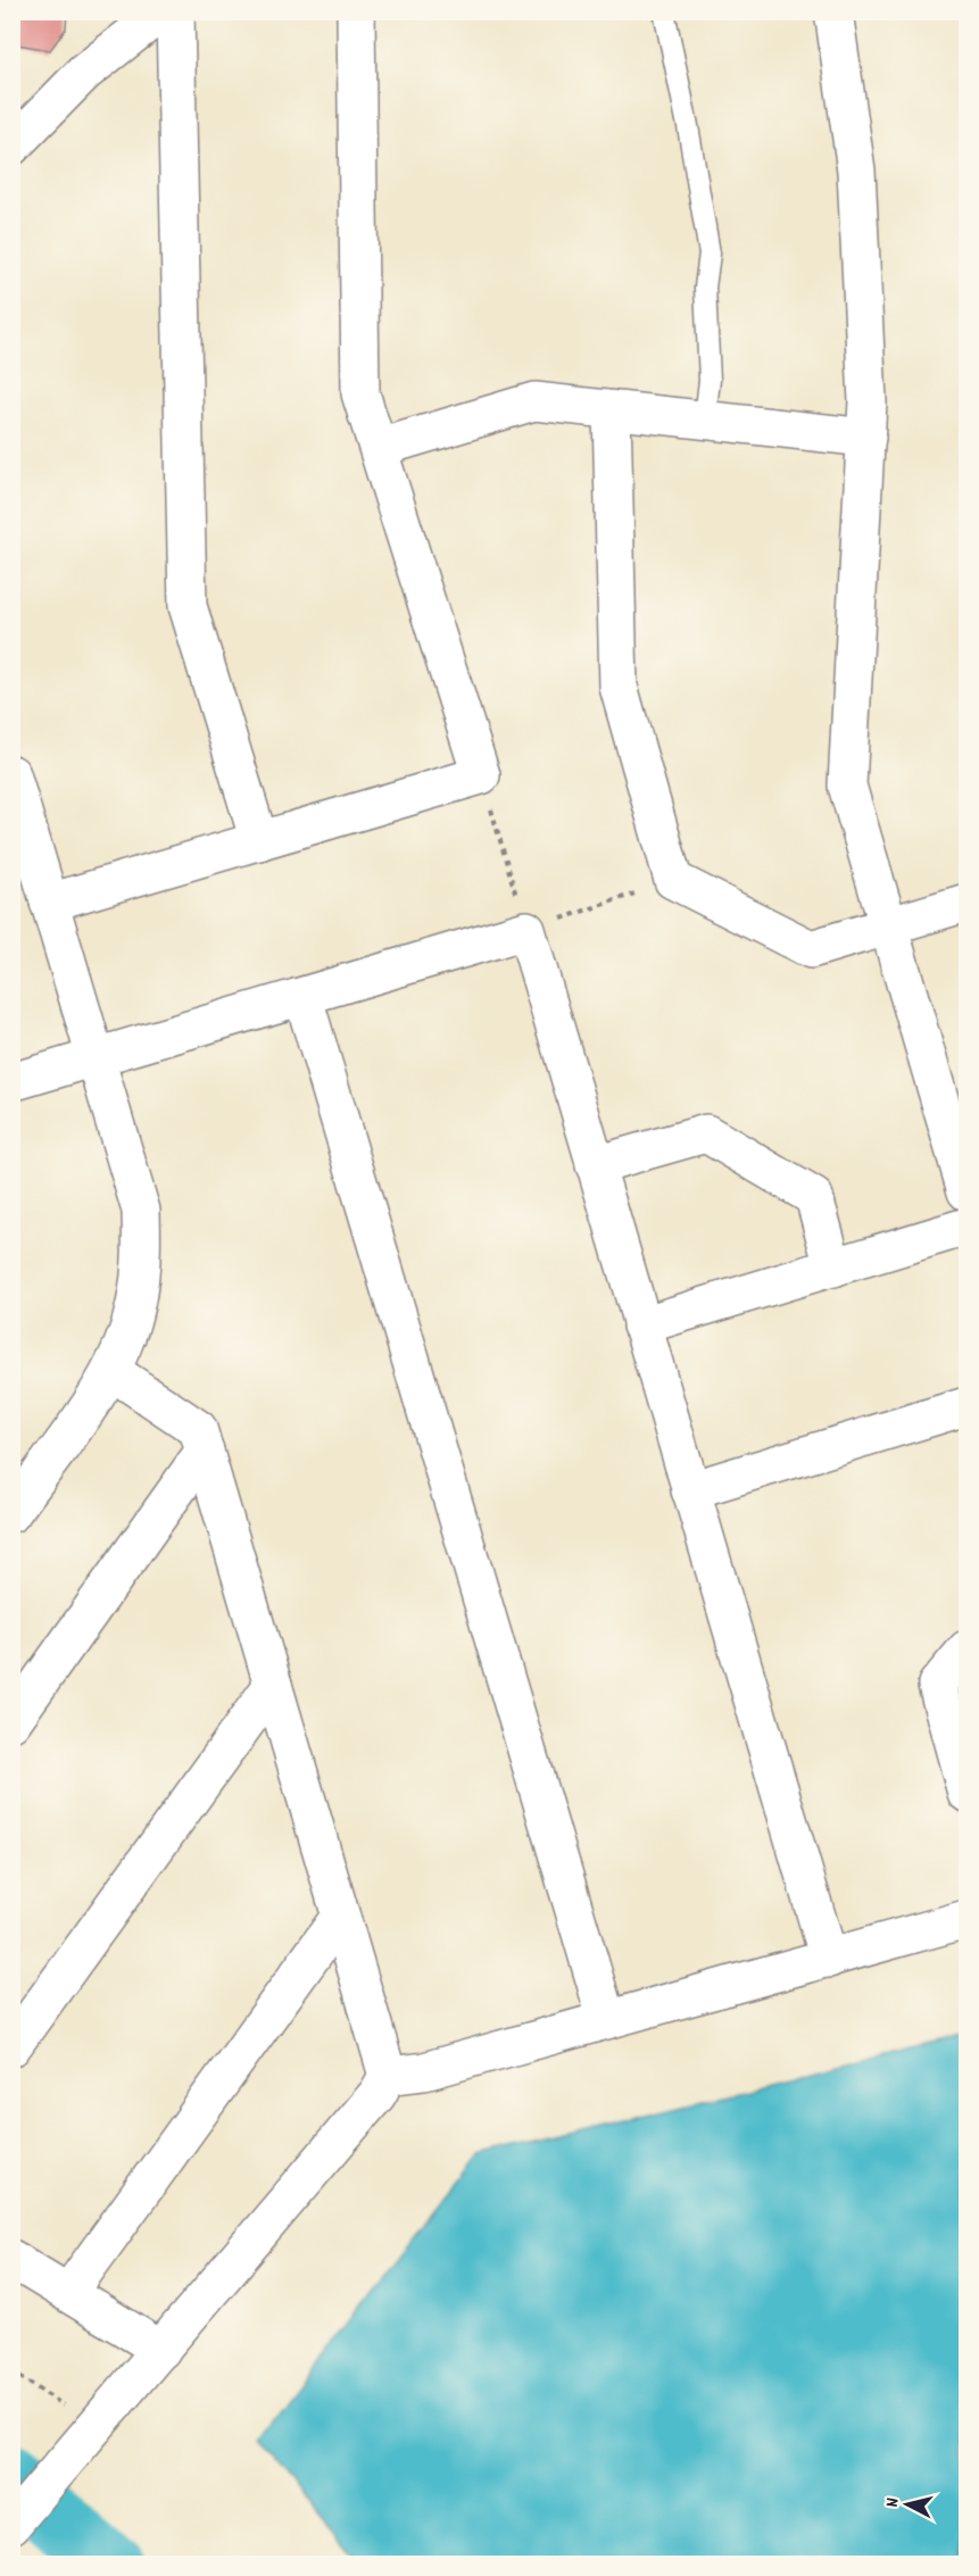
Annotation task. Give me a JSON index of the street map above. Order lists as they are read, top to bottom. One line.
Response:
{"north":"left"}
